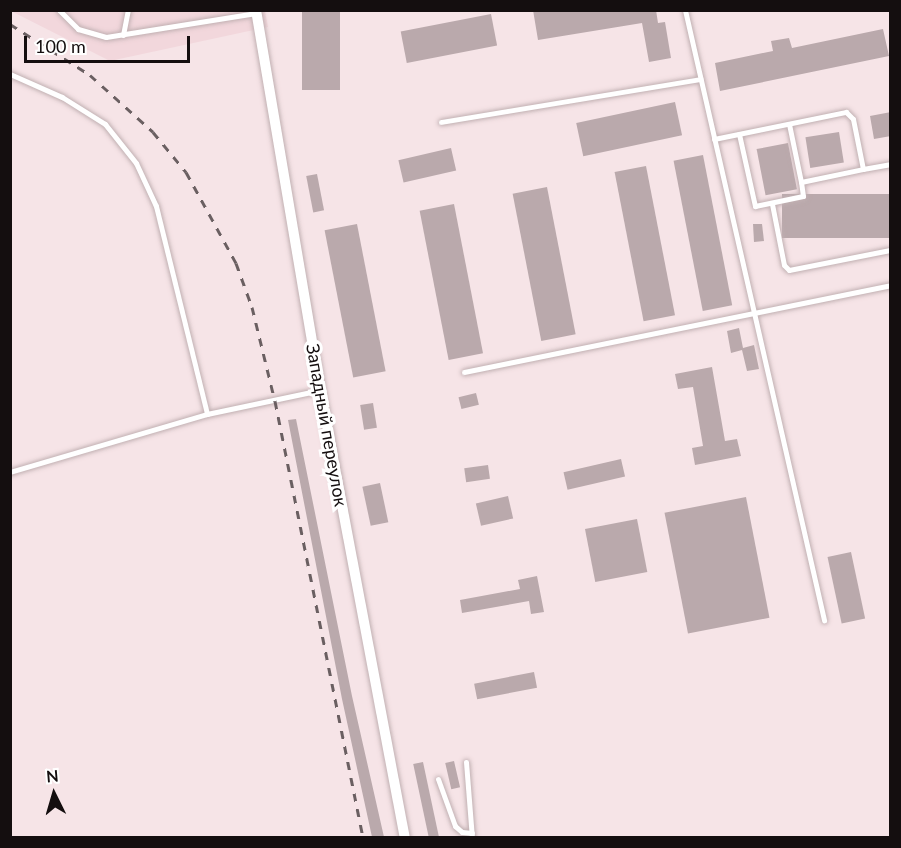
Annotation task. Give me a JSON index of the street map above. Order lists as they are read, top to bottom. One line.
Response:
{"streets":{"street":["Западный переулок"]},"scale_bar":"100 m","north":"top"}
